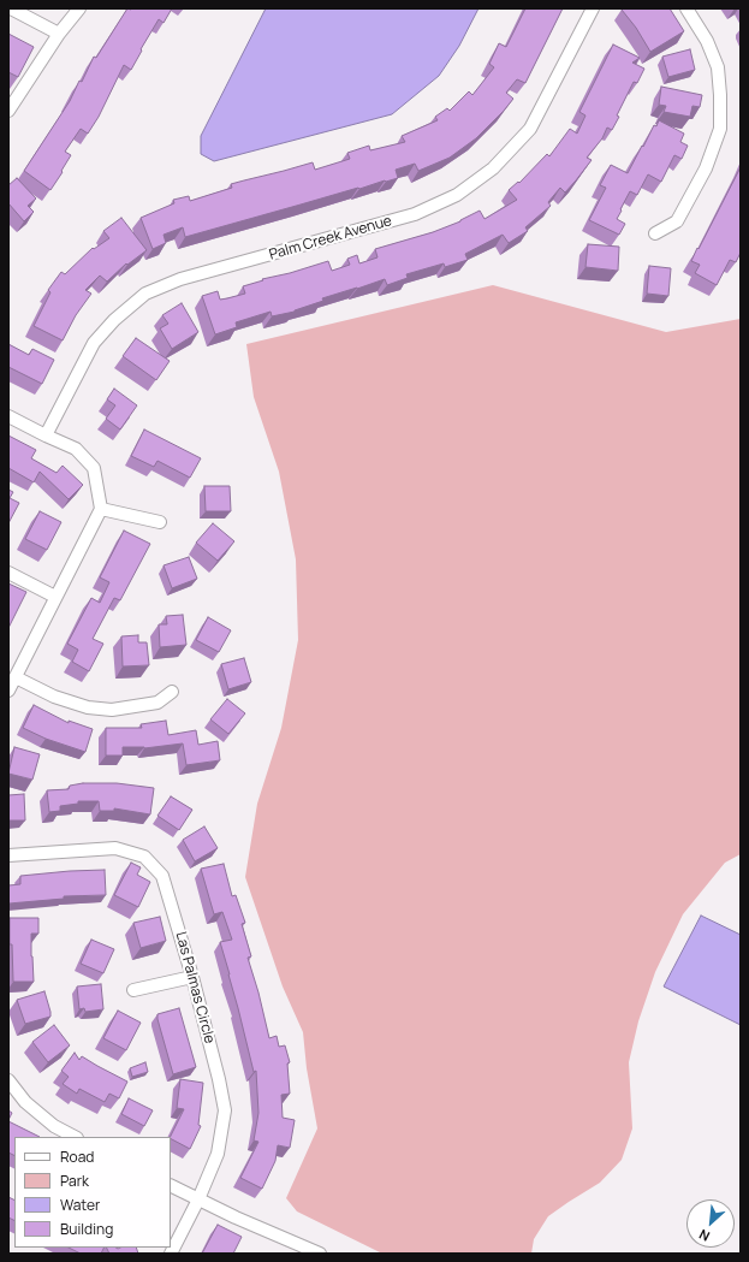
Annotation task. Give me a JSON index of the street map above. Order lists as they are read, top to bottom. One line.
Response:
{"streets":{"street":["Palm Creek Avenue","Las Palmas Circle"]},"legend":["Road","Park","Water","Building"],"north":"bottom left"}
